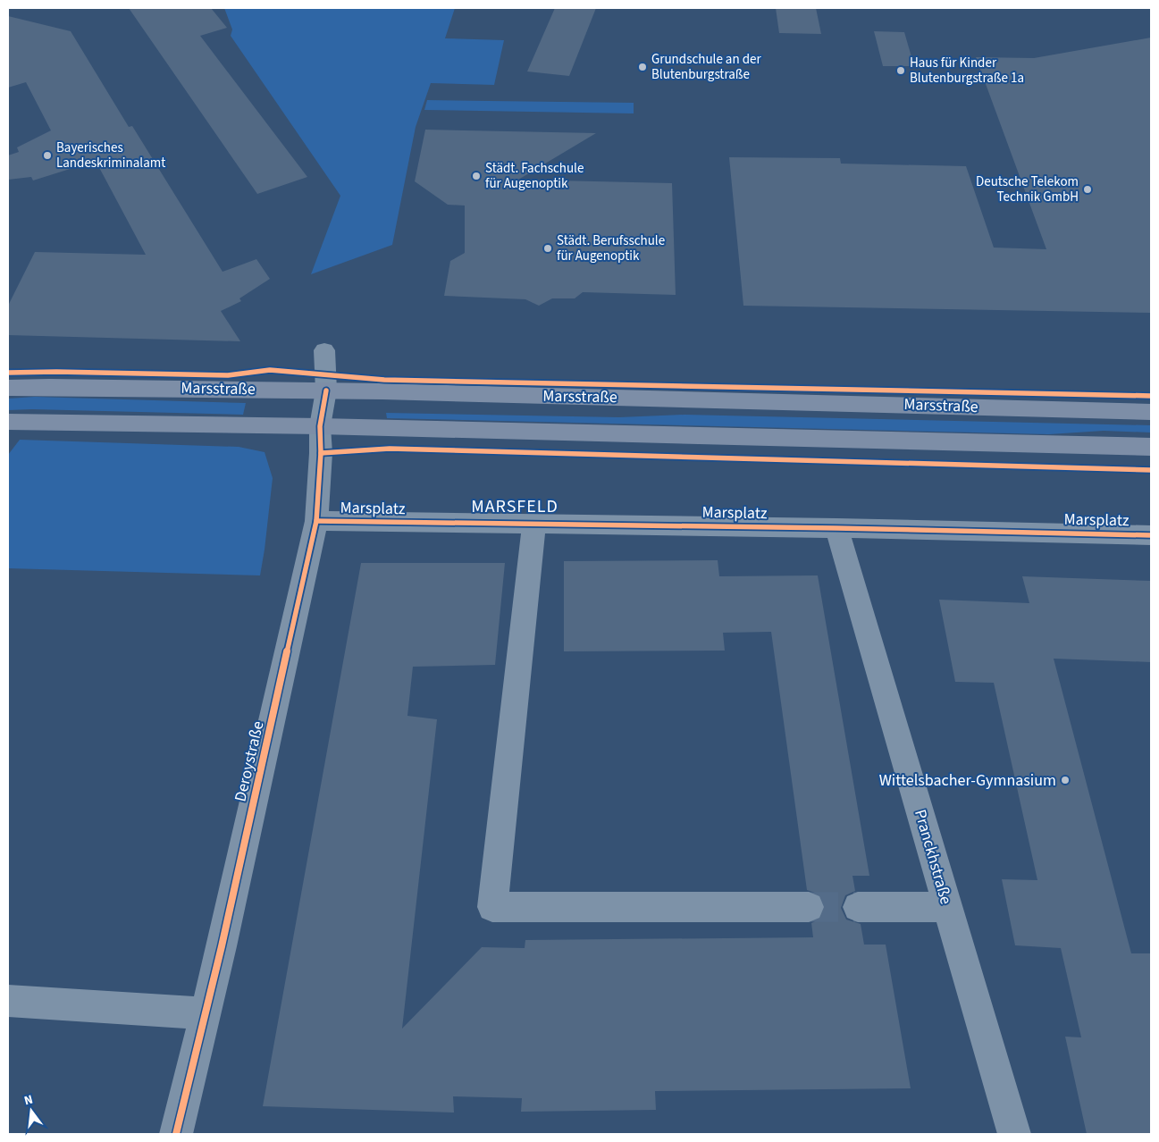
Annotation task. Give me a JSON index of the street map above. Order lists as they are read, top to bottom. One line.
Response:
{"streets":{"main road":["Marsstraße"],"street":["Marsplatz","Deroystraße","Pranckhstraße"]},"crossings":[["Marsstraße","Deroystraße"],["Marsplatz","Deroystraße"],["Marsplatz","Pranckhstraße"]],"districts":["MARSFELD"],"places":["Grundschule an der Blutenburgstraße","Haus für Kinder Blutenburgstraße 1a","Bayerisches Landeskriminalamt","Städt. Fachschule für Augenoptik","Deutsche Telekom Technik GmbH","Städt. Berufsschule für Augenoptik","Wittelsbacher-Gymnasium"],"north":"top"}
